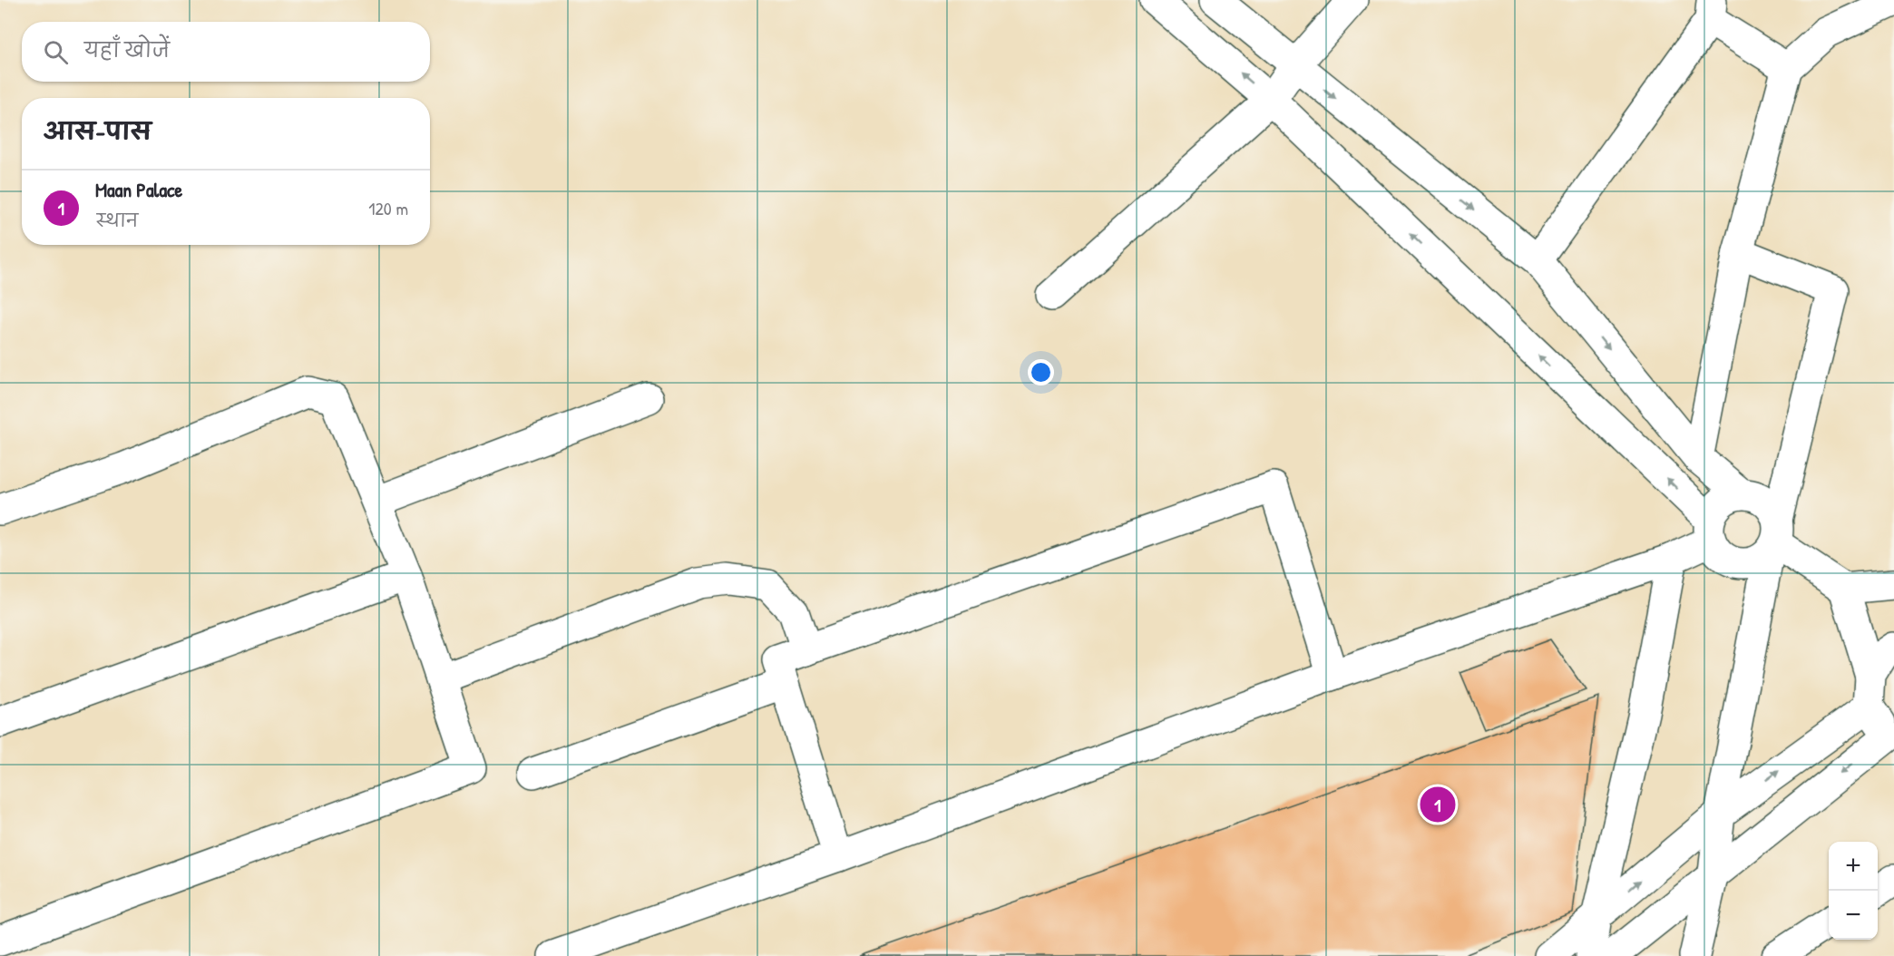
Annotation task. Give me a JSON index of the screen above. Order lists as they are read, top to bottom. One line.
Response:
{"page":{"search":"यहाँ खोजें","heading":"आस-पास","list":[{"mark":"1","name":"Maan Palace","note":"स्थान","value":"120 m"}],"pins":"1","map_buttons":["+","−"]}}
